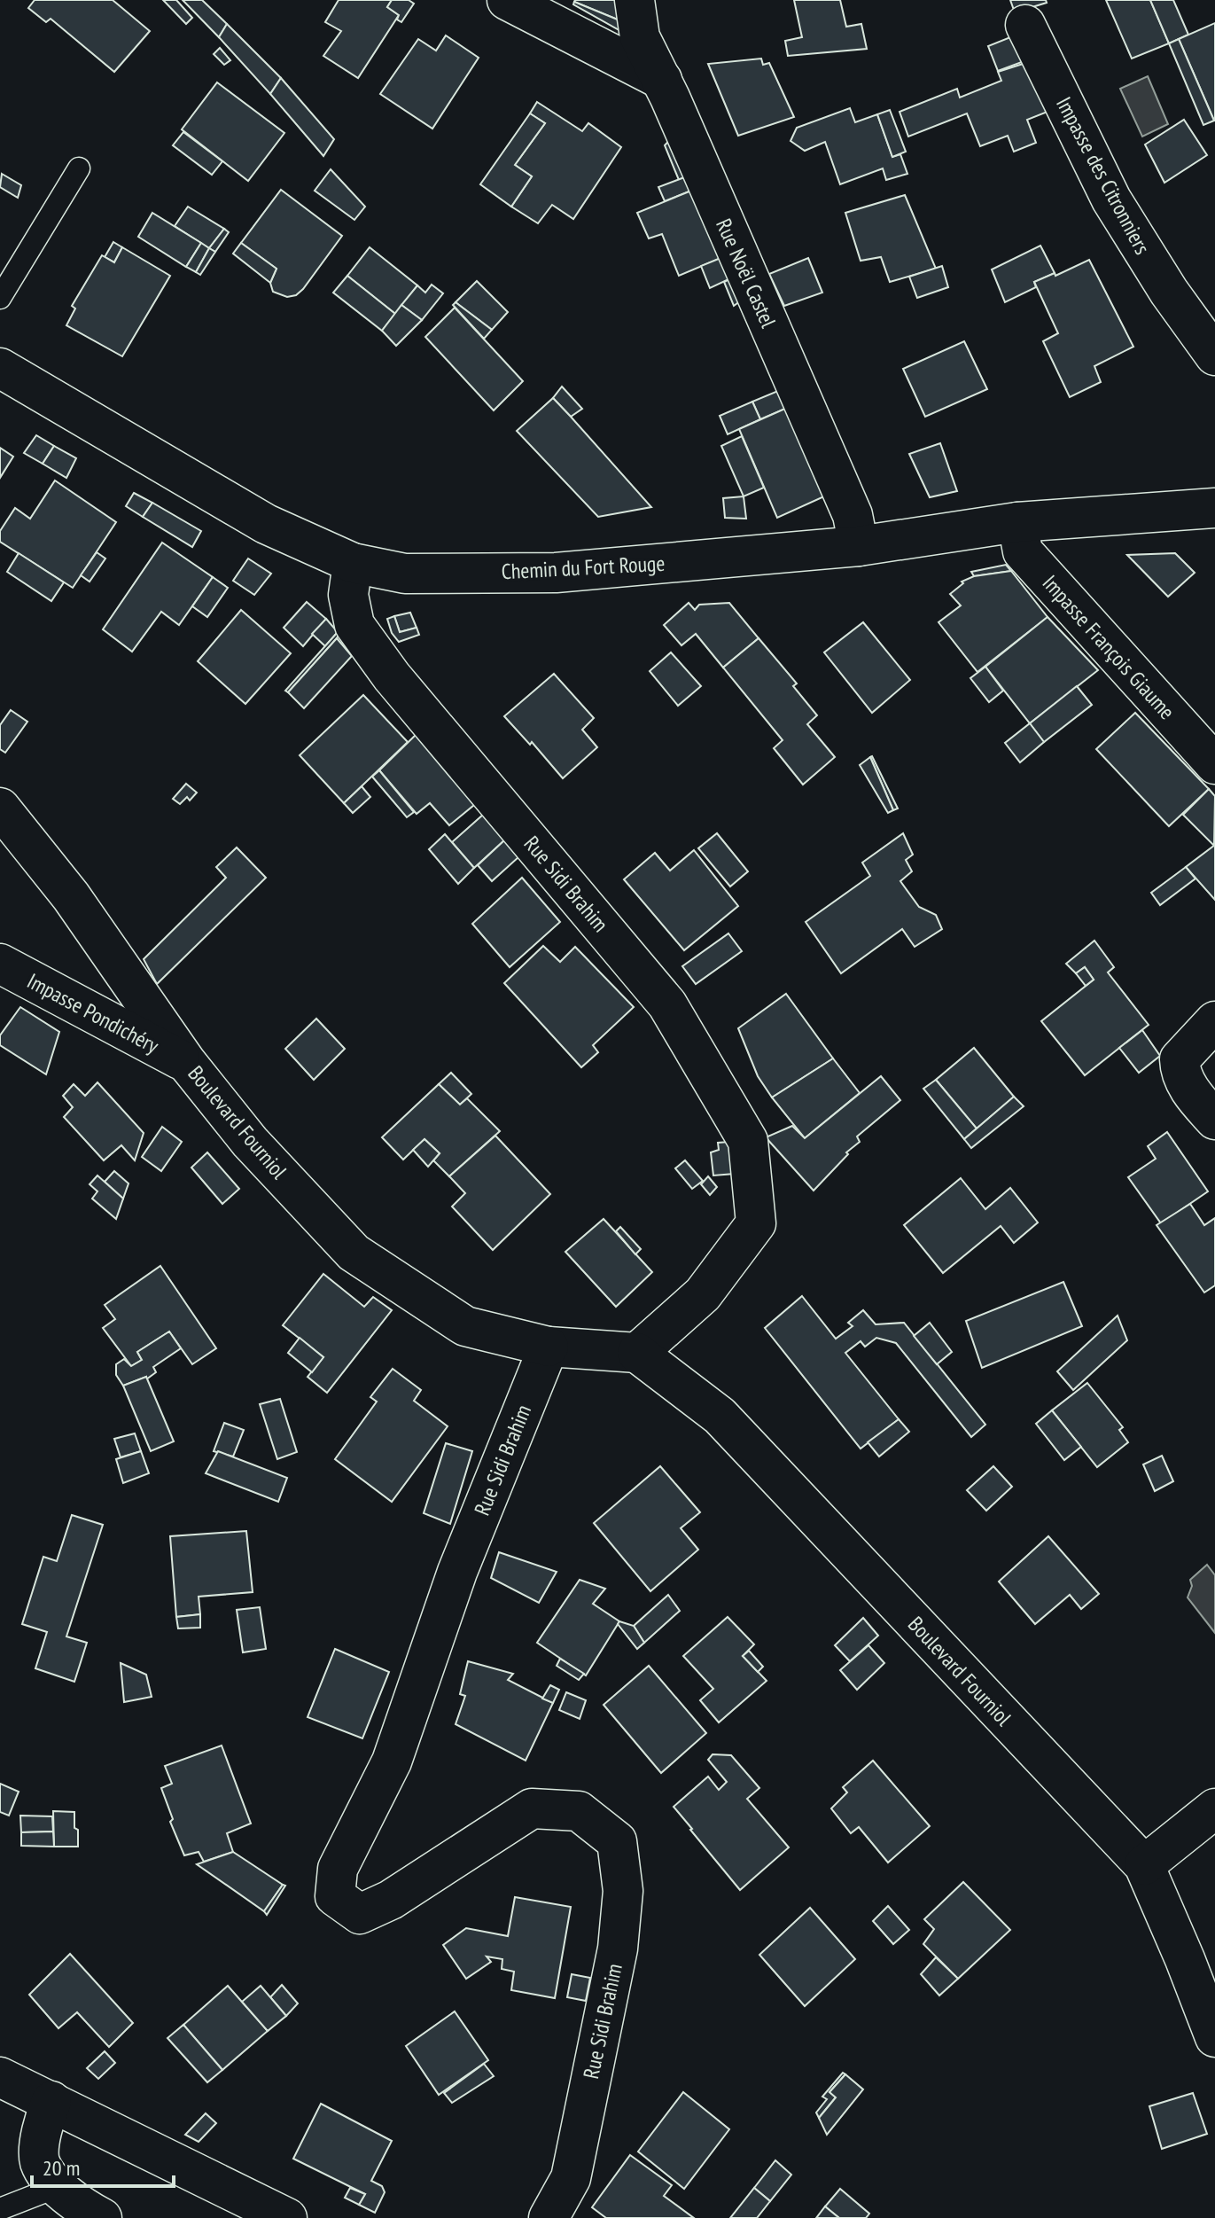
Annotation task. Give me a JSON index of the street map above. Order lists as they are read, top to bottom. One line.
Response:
{"streets":{"street":["Impasse des Citronniers","Rue Noël Castel","Chemin du Fort Rouge","Impasse François Giaume","Rue Sidi Brahim","Impasse Pondichéry","Boulevard Fourniol"]},"crossings":[["Rue Noël Castel","Chemin du Fort Rouge"],["Chemin du Fort Rouge","Impasse François Giaume"],["Chemin du Fort Rouge","Rue Sidi Brahim"],["Rue Sidi Brahim","Boulevard Fourniol"],["Impasse Pondichéry","Boulevard Fourniol"]],"scale_bar":"20 m"}
